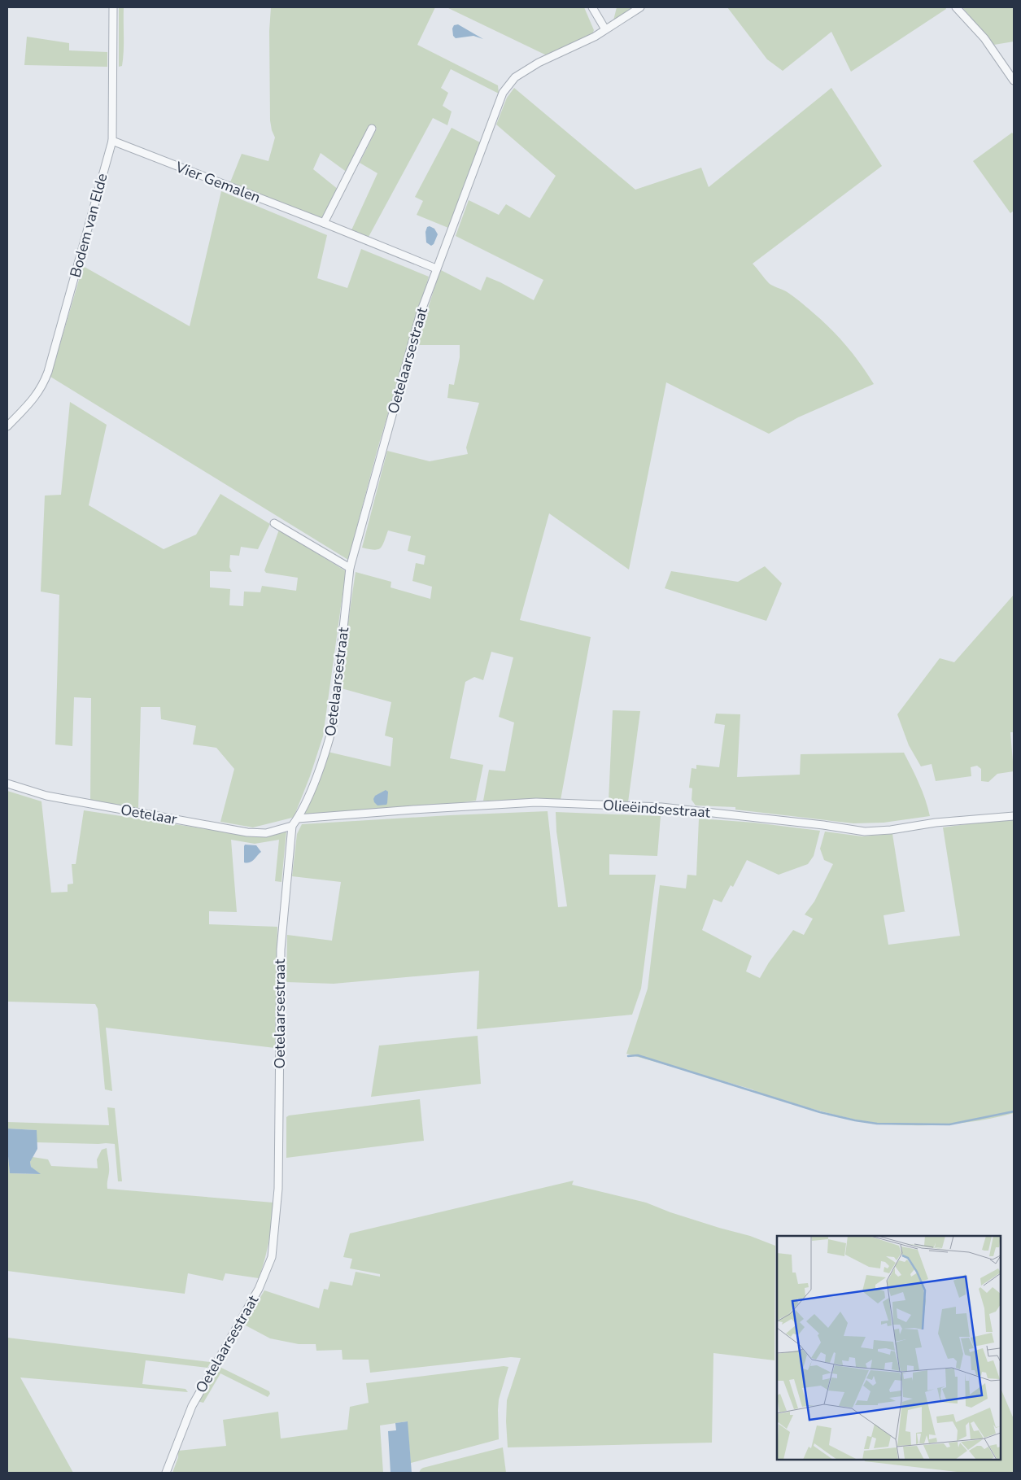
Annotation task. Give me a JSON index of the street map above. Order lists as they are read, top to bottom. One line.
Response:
{"streets":{"street":["Vier Gemalen","Bodem van Elde","Oetelaarsestraat","Olieëindsestraat","Oetelaar"]},"crossings":[["Vier Gemalen","Bodem van Elde"],["Vier Gemalen","Oetelaarsestraat"],["Oetelaarsestraat","Olieëindsestraat"],["Oetelaarsestraat","Oetelaar"]]}
